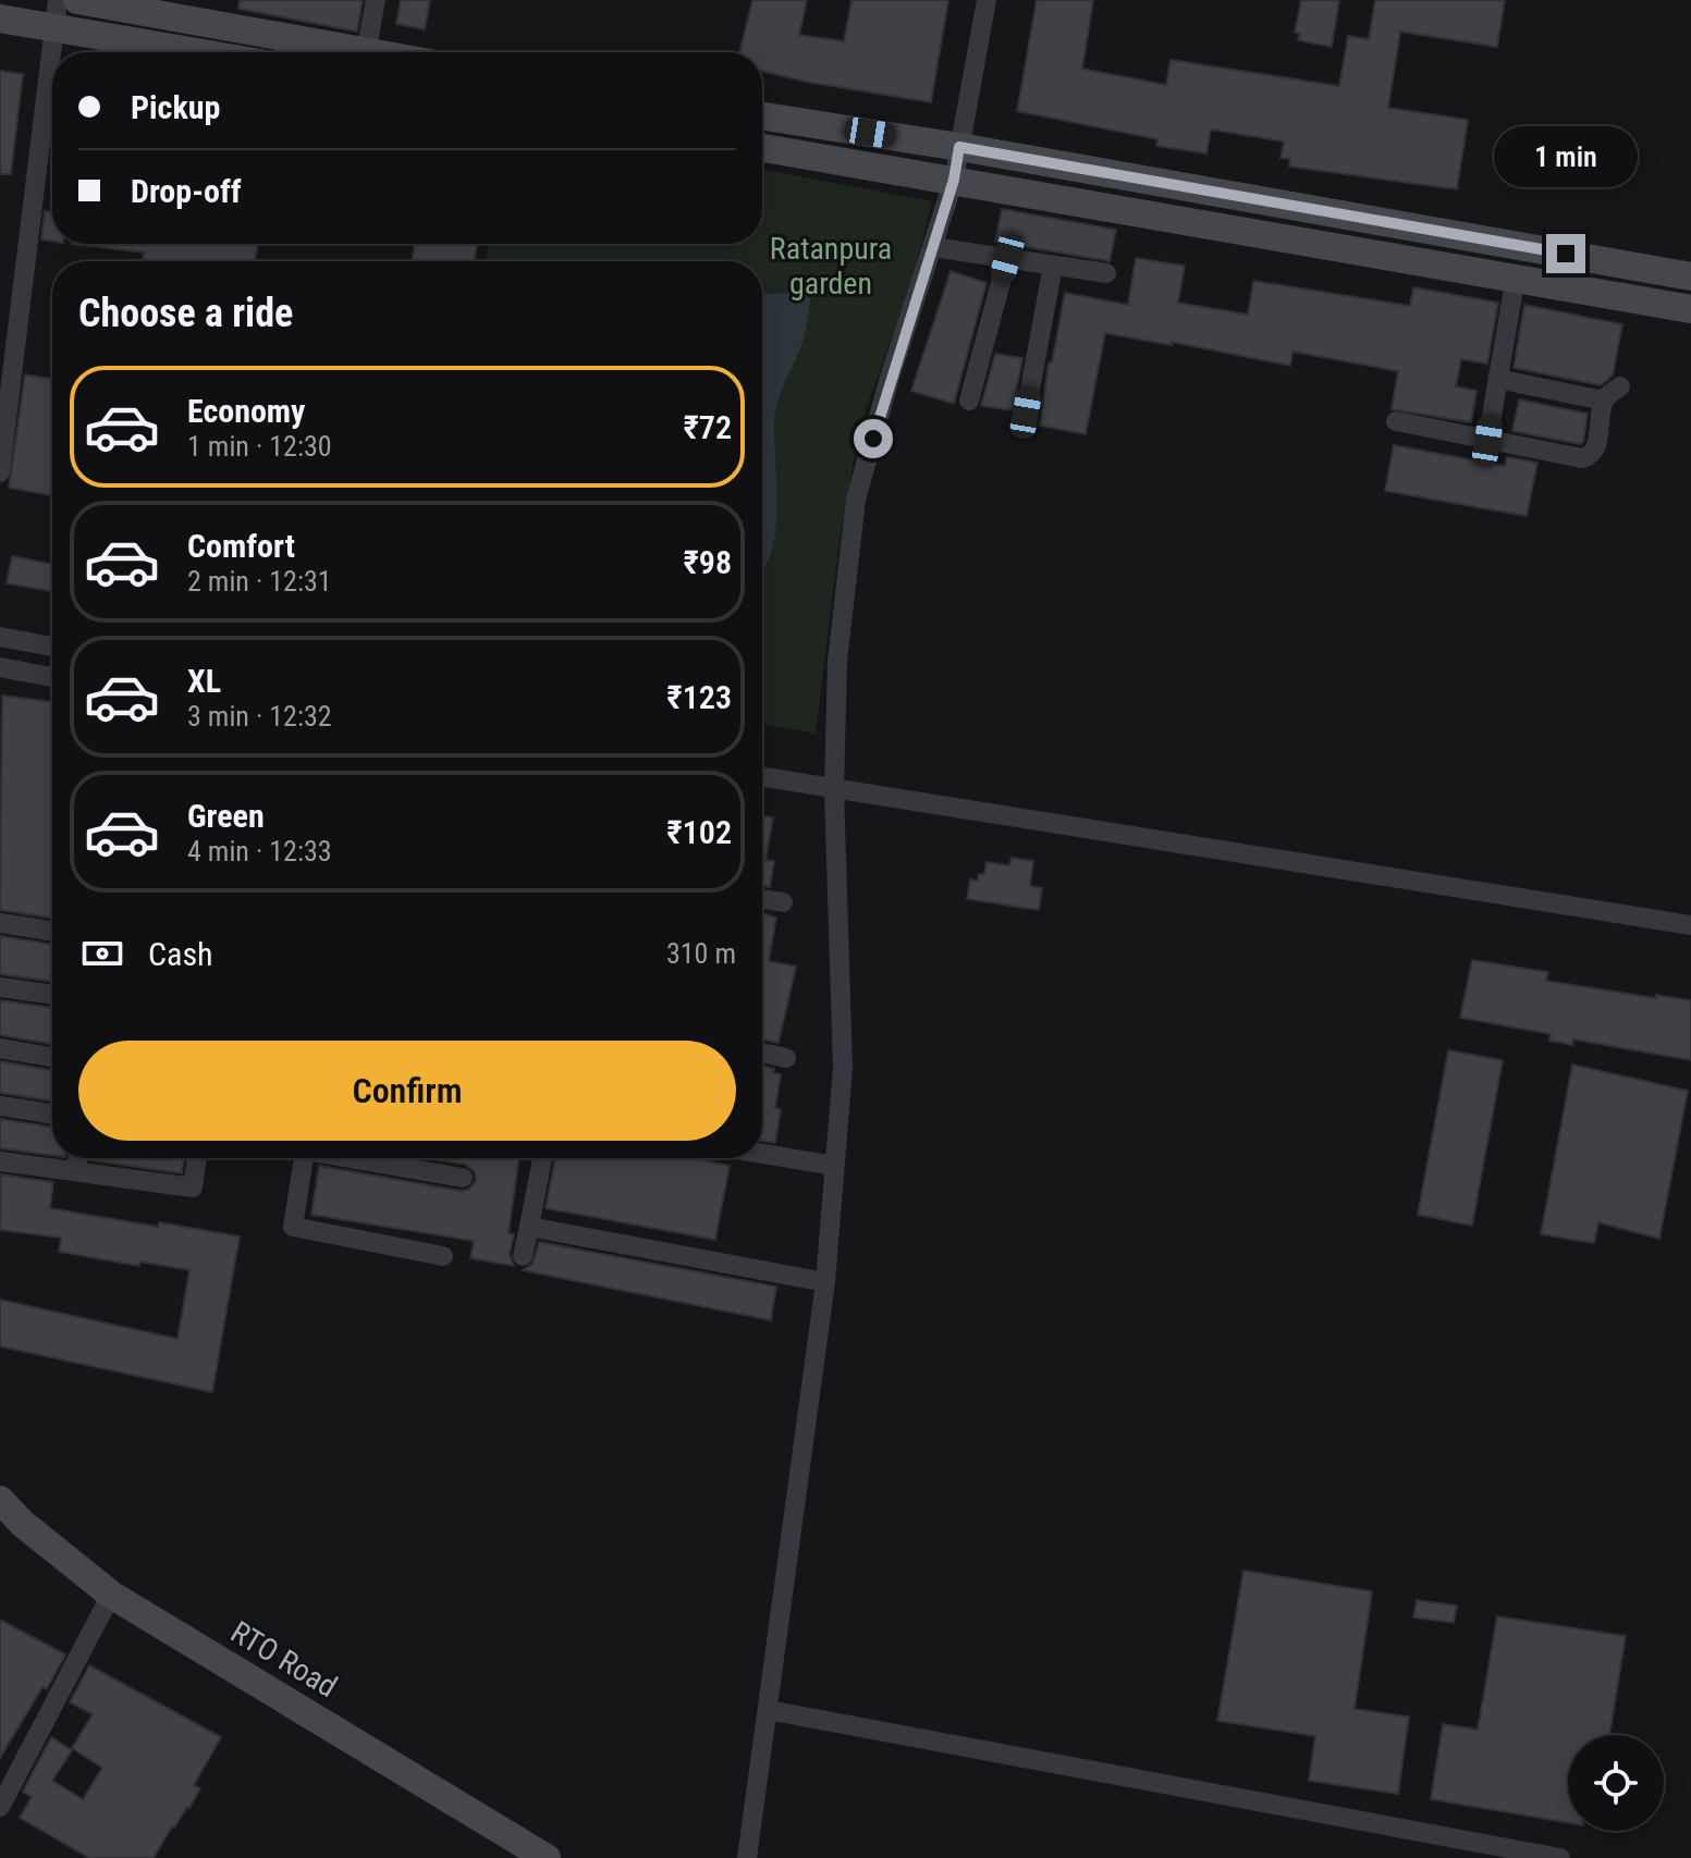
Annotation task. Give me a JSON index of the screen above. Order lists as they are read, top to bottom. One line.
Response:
{"streets":{"street":["RTO Road"]},"parks":["Ratanpura garden"],"page":{"banner":["Pickup","Drop-off"],"bubble":"1 min","heading":"Choose a ride","list":[{"name":"Economy","note":"1 min · 12:30","value":"₹72"},{"name":"Comfort","note":"2 min · 12:31","value":"₹98"},{"name":"XL","note":"3 min · 12:32","value":"₹123"},{"name":"Green","note":"4 min · 12:33","value":"₹102"}],"pay":["Cash","310 m"],"buttons":"Confirm"}}
